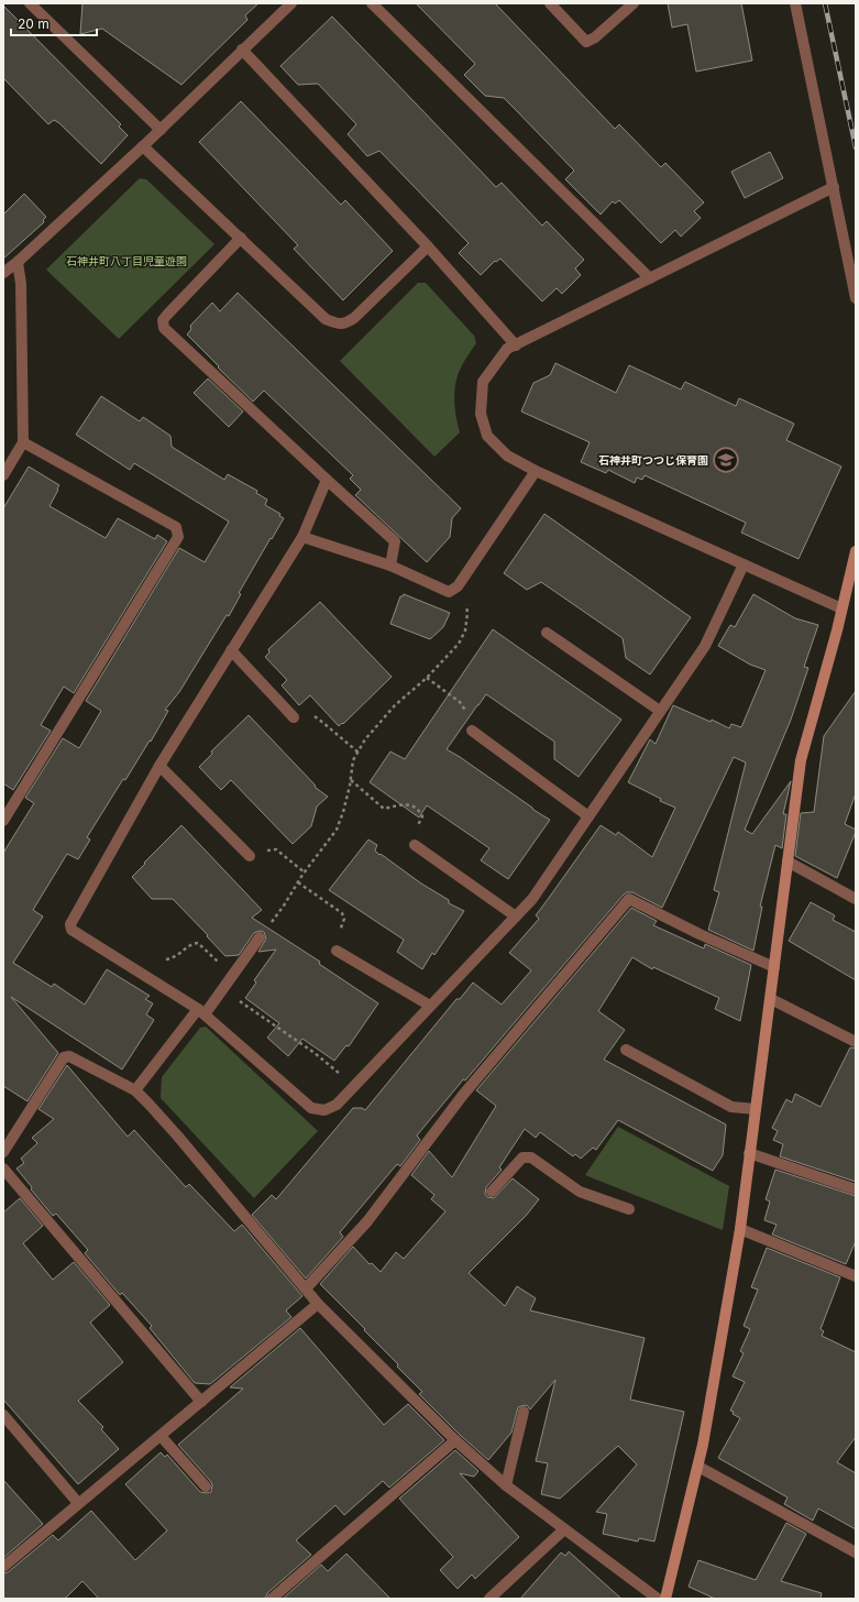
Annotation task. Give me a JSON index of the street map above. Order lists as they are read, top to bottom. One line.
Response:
{"parks":["石神井町八丁目児童遊園"],"places":{"school or university":["石神井町つつじ保育園"]},"scale_bar":"20 m"}
